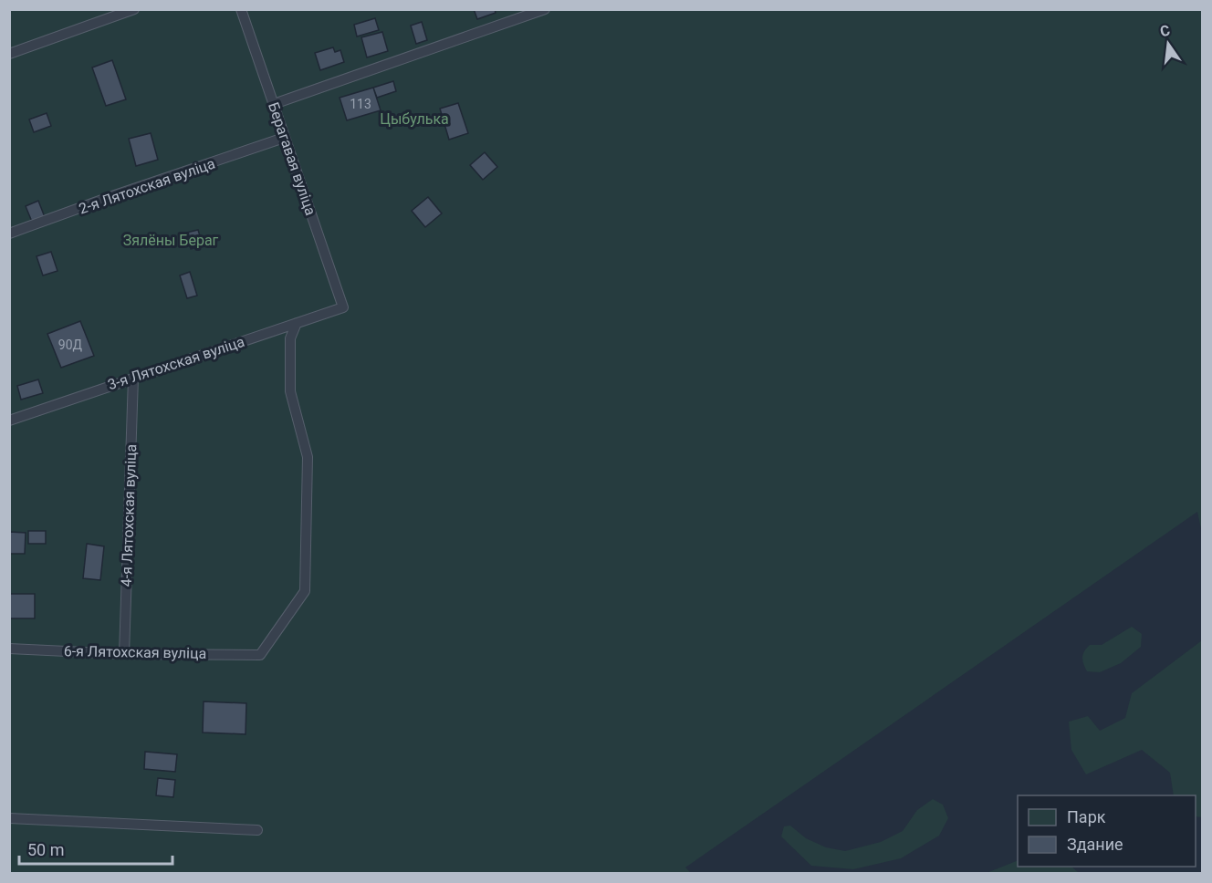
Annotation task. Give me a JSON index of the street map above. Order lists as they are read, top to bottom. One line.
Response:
{"streets":{"lane":["Берагавая вуліца","2-я Лятохская вуліца","3-я Лятохская вуліца","4-я Лятохская вуліца","6-я Лятохская вуліца"]},"crossings":[["Берагавая вуліца","2-я Лятохская вуліца"],["Берагавая вуліца","3-я Лятохская вуліца"],["3-я Лятохская вуліца","4-я Лятохская вуліца"],["3-я Лятохская вуліца","6-я Лятохская вуліца"],["4-я Лятохская вуліца","6-я Лятохская вуліца"]],"parks":["Цыбулька","Зялёны Бераг"],"house_numbers":["113","90Д"],"legend":["Парк","Здание"],"scale_bar":"50 m","north":"top"}
